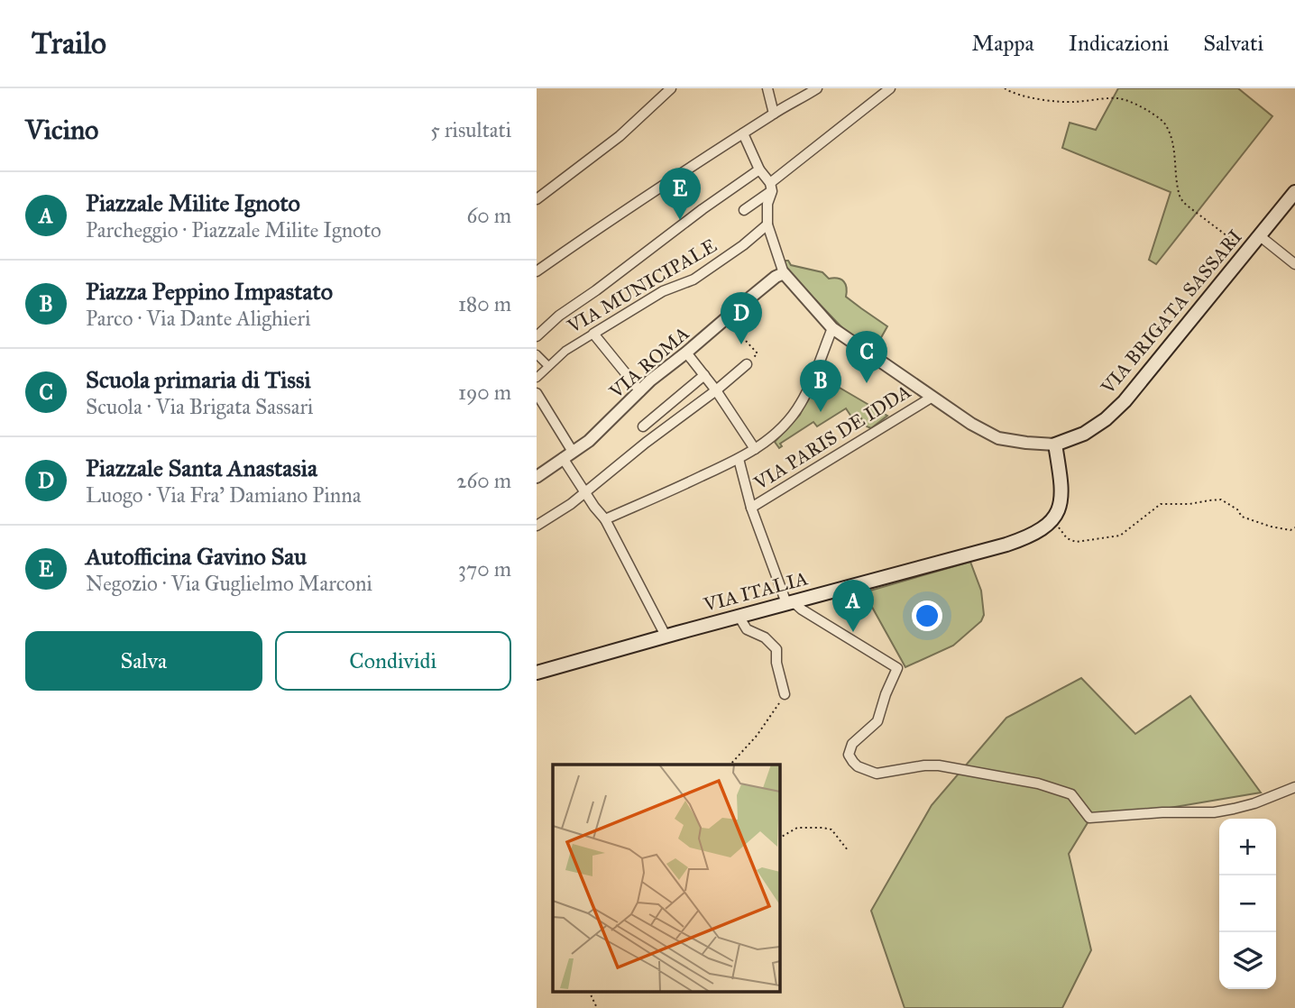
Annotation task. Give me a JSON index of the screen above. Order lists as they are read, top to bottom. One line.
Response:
{"streets":{"main road":["VIA BRIGATA SASSARI","VIA ITALIA"],"street":["VIA MUNICIPALE","VIA ROMA","VIA PARIS DE IDDA"]},"crossings":[["VIA BRIGATA SASSARI","VIA ROMA"],["VIA BRIGATA SASSARI","VIA PARIS DE IDDA"]],"page":{"header":"Trailo","nav":["Mappa","Indicazioni","Salvati"],"heading":["Vicino","5 risultati"],"pins":["E","D","C","B","A"],"list":[{"mark":"A","name":"Piazzale Milite Ignoto","note":"Parcheggio · Piazzale Milite Ignoto","value":"60 m"},{"mark":"B","name":"Piazza Peppino Impastato","note":"Parco · Via Dante Alighieri","value":"180 m"},{"mark":"C","name":"Scuola primaria di Tissi","note":"Scuola · Via Brigata Sassari","value":"190 m"},{"mark":"D","name":"Piazzale Santa Anastasia","note":"Luogo · Via Fra' Damiano Pinna","value":"260 m"},{"mark":"E","name":"Autofficina Gavino Sau","note":"Negozio · Via Guglielmo Marconi","value":"370 m"}],"buttons":["Salva","Condividi"],"map_buttons":["+","−"]}}
